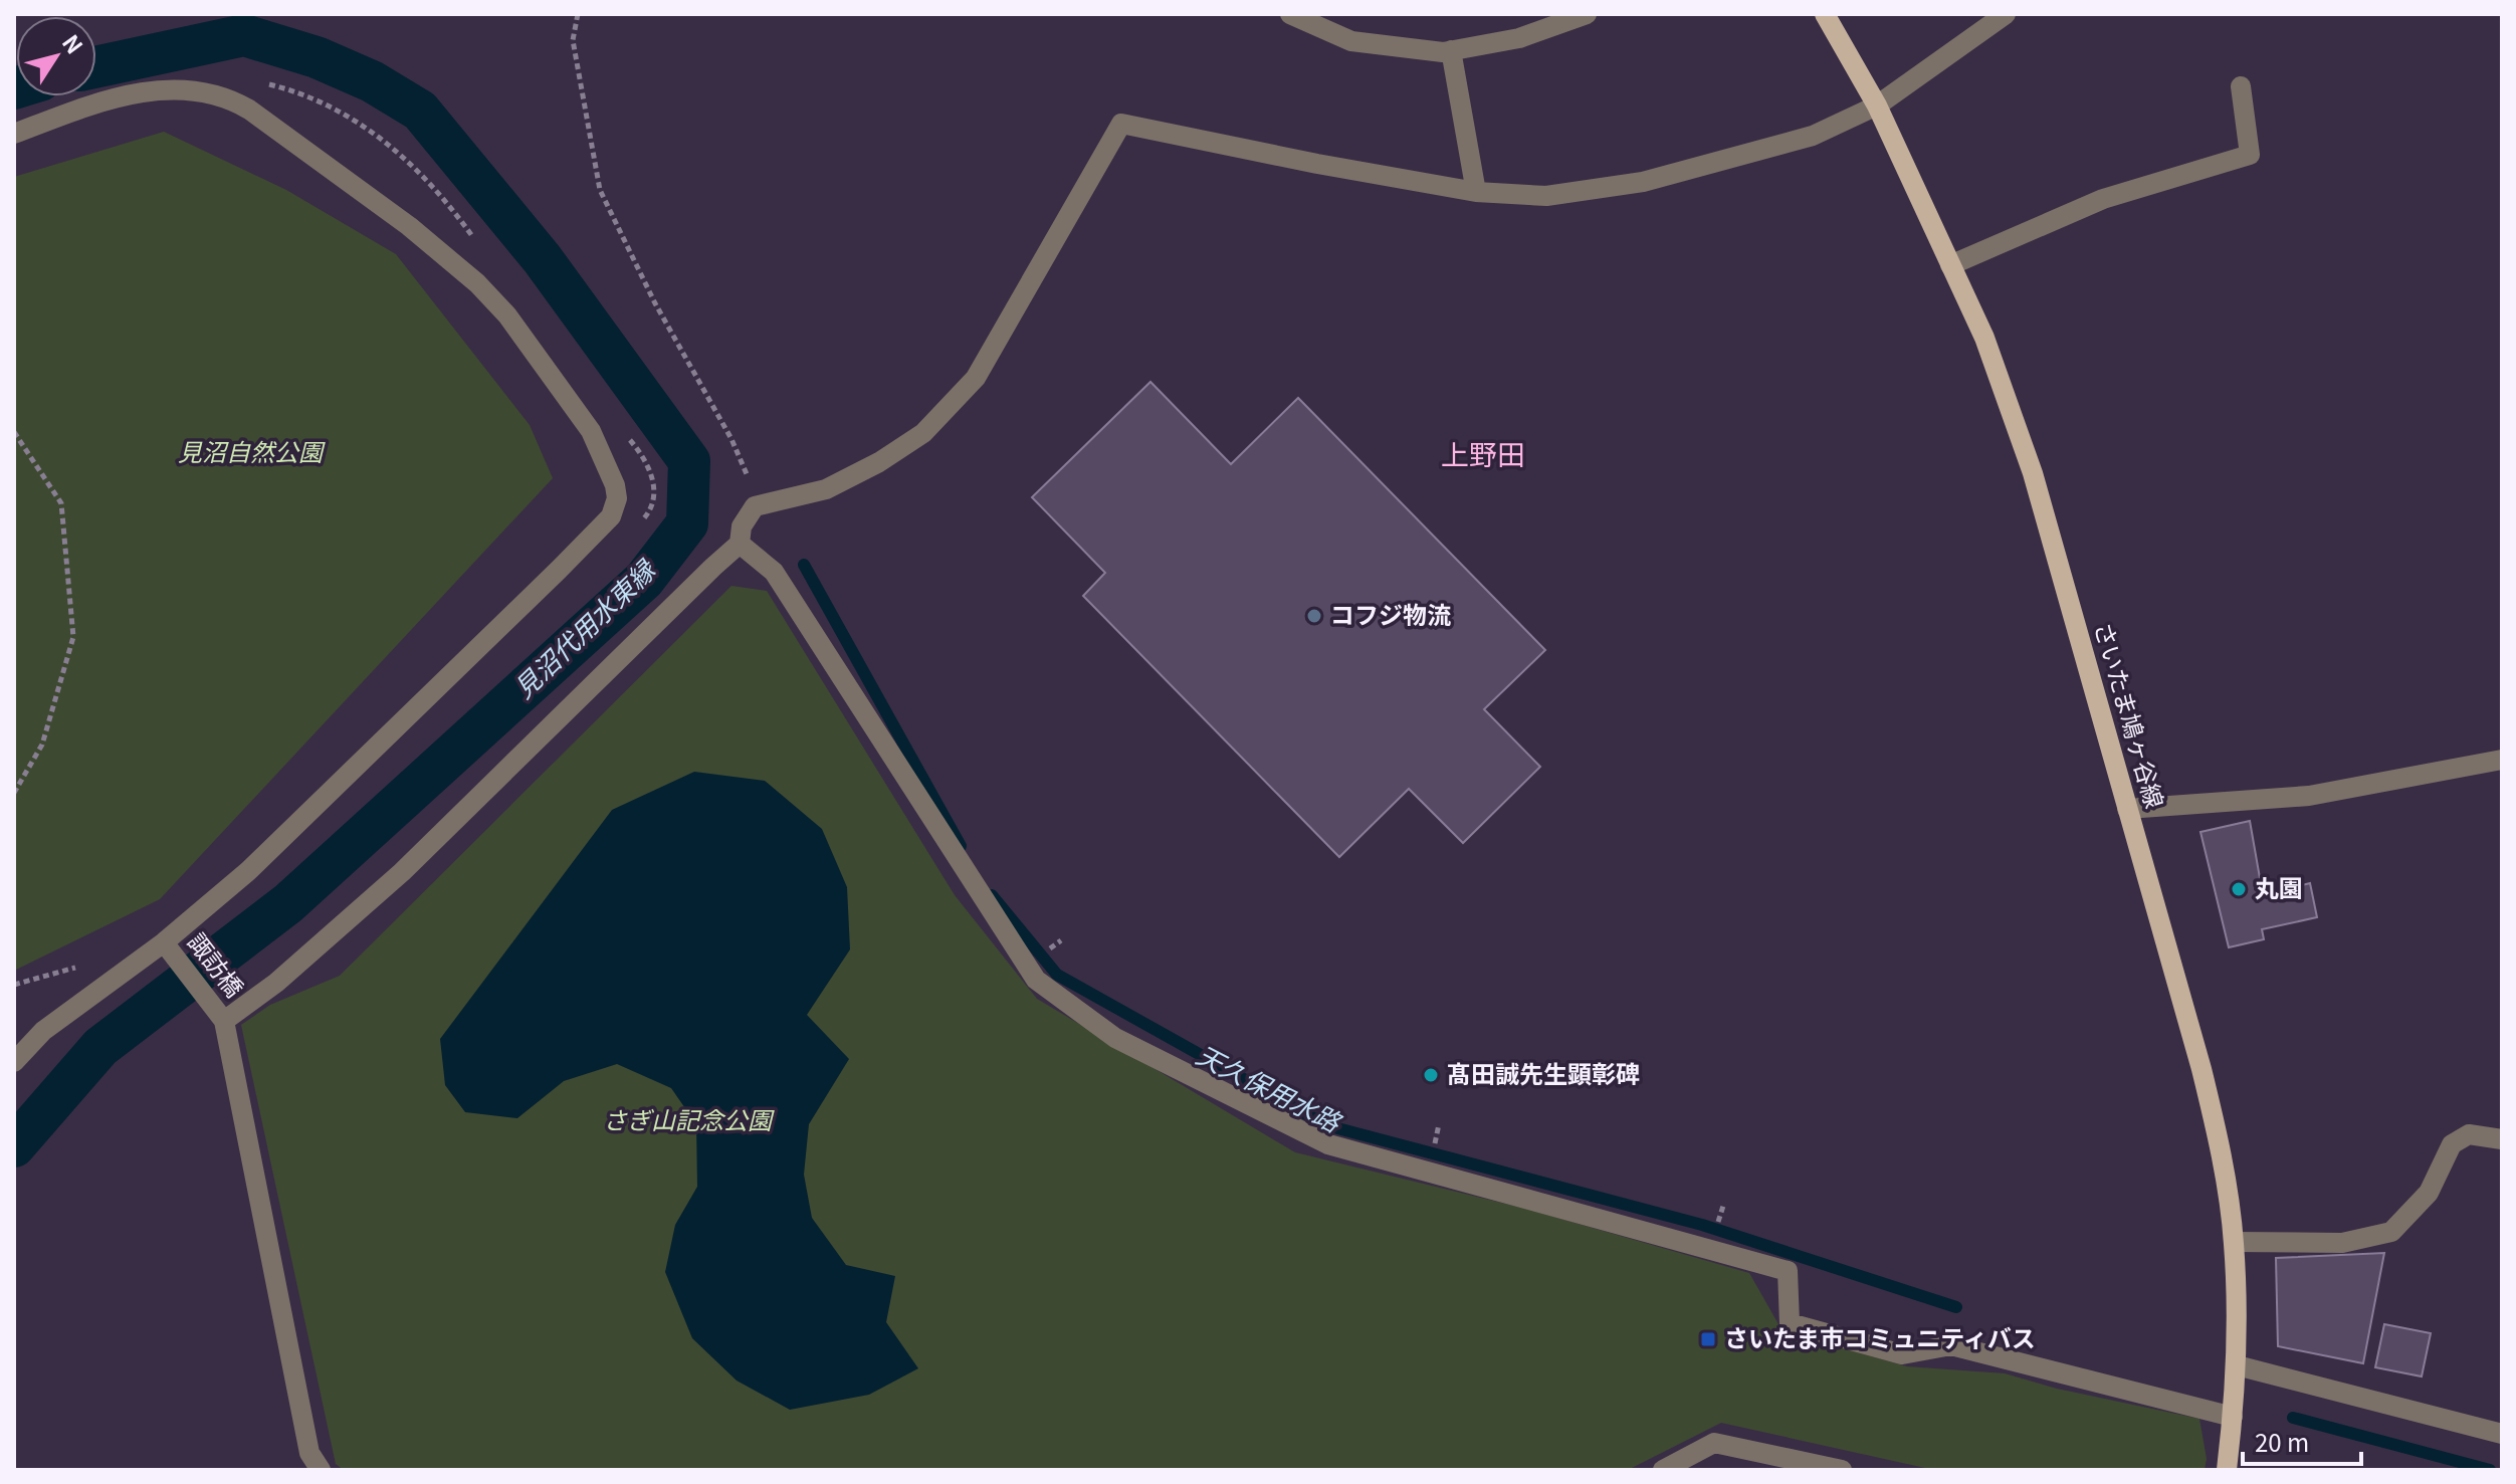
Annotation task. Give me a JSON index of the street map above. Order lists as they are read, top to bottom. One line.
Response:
{"streets":{"main road":["さいたま鳩ヶ谷線"],"street":["諏訪橋"]},"districts":["上野田"],"water":["見沼代用水東縁","天久保用水路"],"parks":["見沼自然公園","さぎ山記念公園"],"places":{"other":["コフジ物流","丸園","髙田誠先生顕彰碑"],"transit":["さいたま市コミュニティバス"]},"scale_bar":"20 m","north":"top right"}
